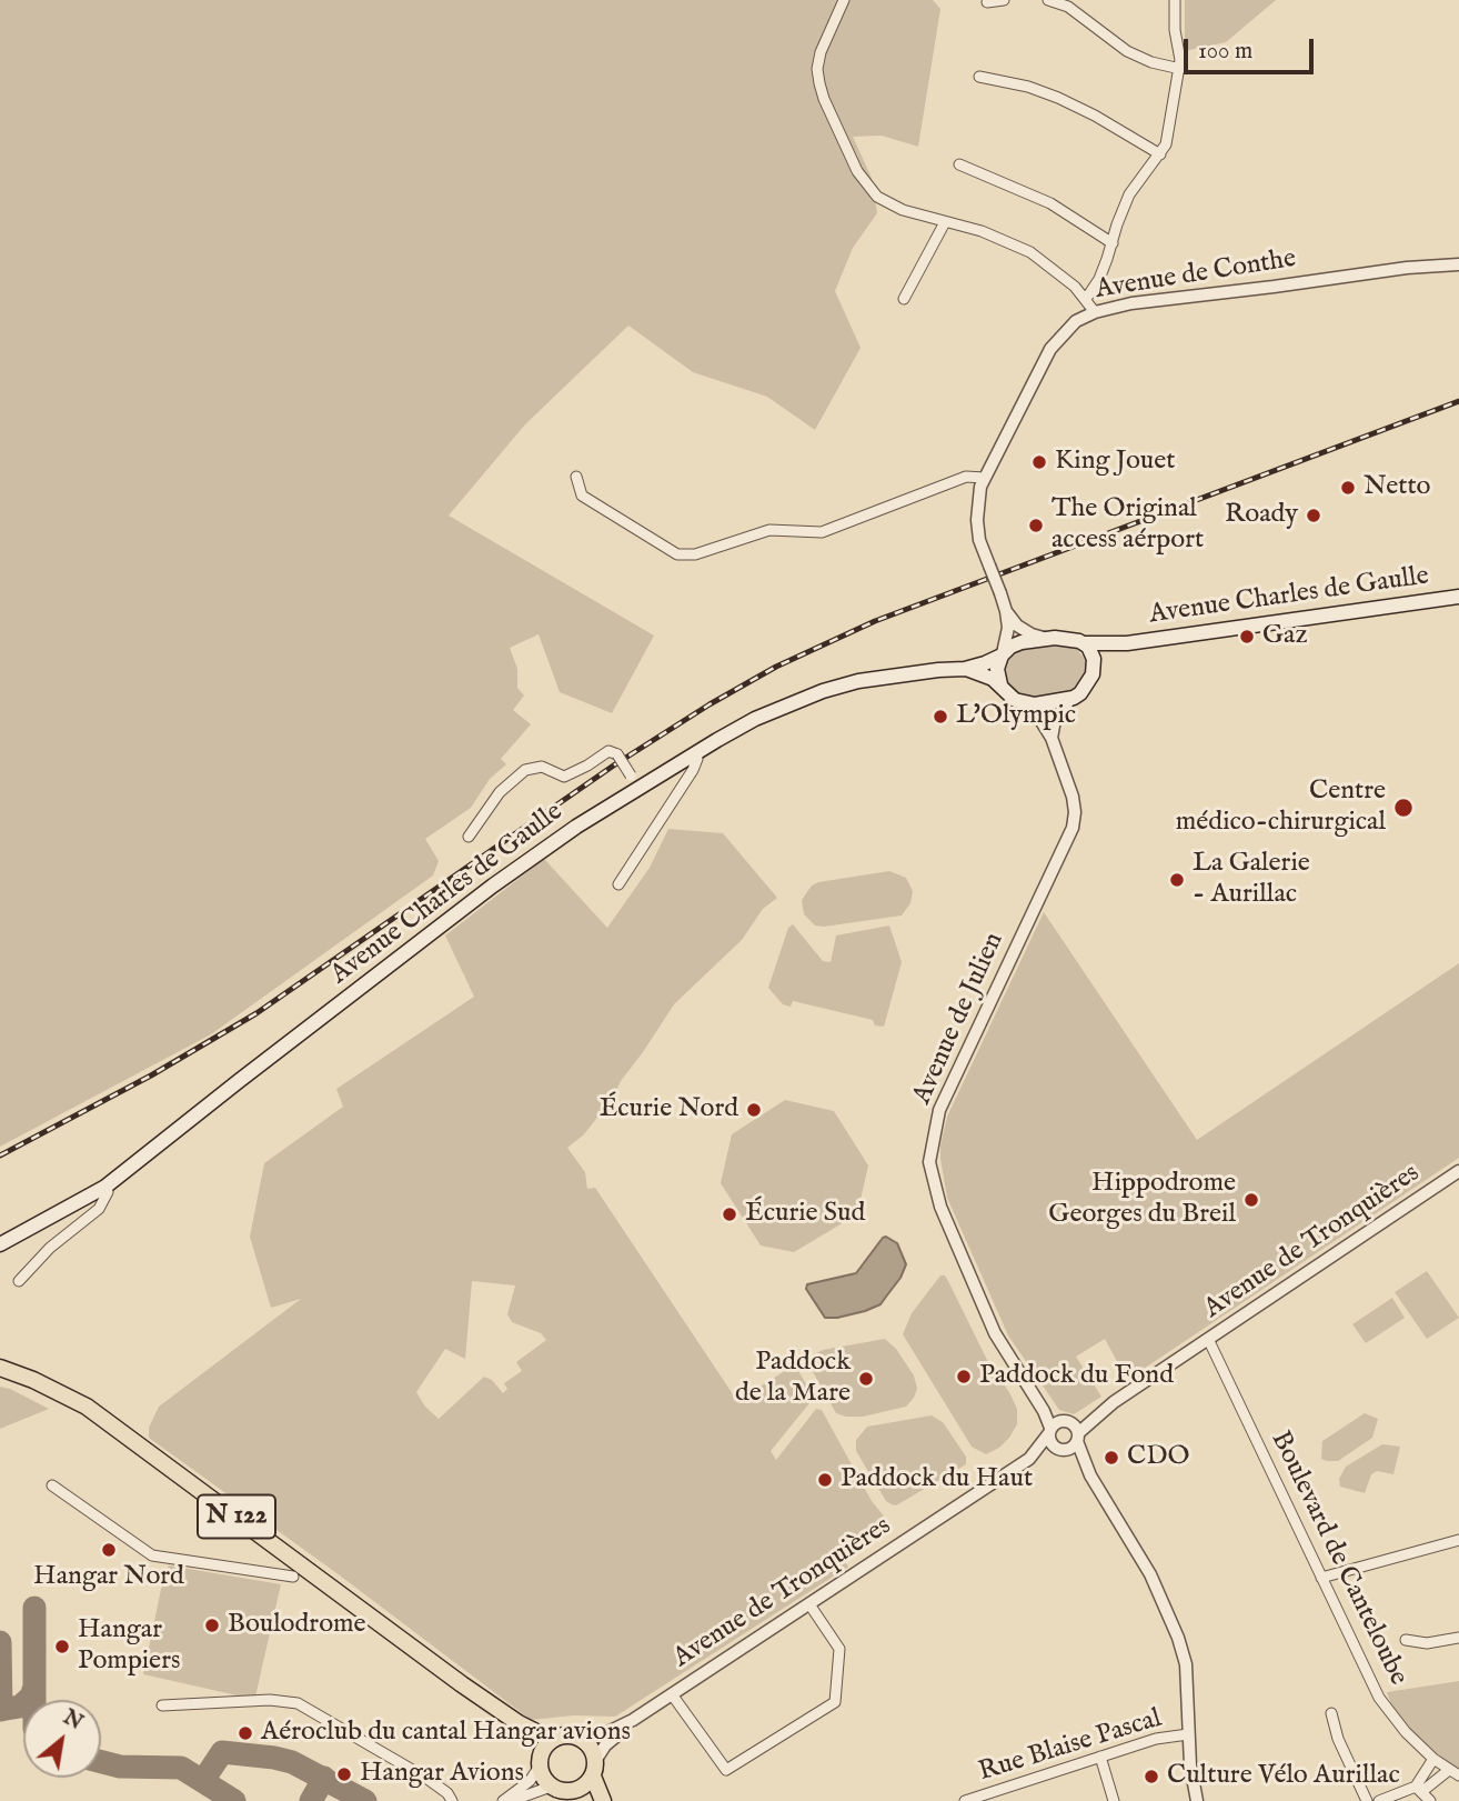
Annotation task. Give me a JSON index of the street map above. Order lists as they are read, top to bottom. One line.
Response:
{"streets":{"main road":["Avenue Charles de Gaulle","N 122"],"street":["Avenue de Conthe","Avenue de Julien","Avenue de Tronquières","Boulevard de Canteloube","Rue Blaise Pascal"]},"crossings":[["Avenue de Conthe","Avenue Charles de Gaulle"],["Avenue de Conthe","Avenue de Julien"],["Avenue Charles de Gaulle","Avenue de Julien"],["Avenue de Julien","Avenue de Tronquières"],["Avenue de Tronquières","N 122"],["Avenue de Tronquières","Boulevard de Canteloube"]],"places":["King Jouet","Netto","Roady","The Original access aérport","Gaz","L'Olympic","Centre médico-chirurgical","La Galerie - Aurillac","Écurie Nord","Hippodrome Georges du Breil","Écurie Sud","Paddock du Fond","Paddock de la Mare","CDO","Paddock du Haut","Hangar Nord","Boulodrome","Hangar Pompiers","Aéroclub du cantal Hangar avions","Hangar Avions","Culture Vélo Aurillac"],"scale_bar":"100 m","north":"top right"}
